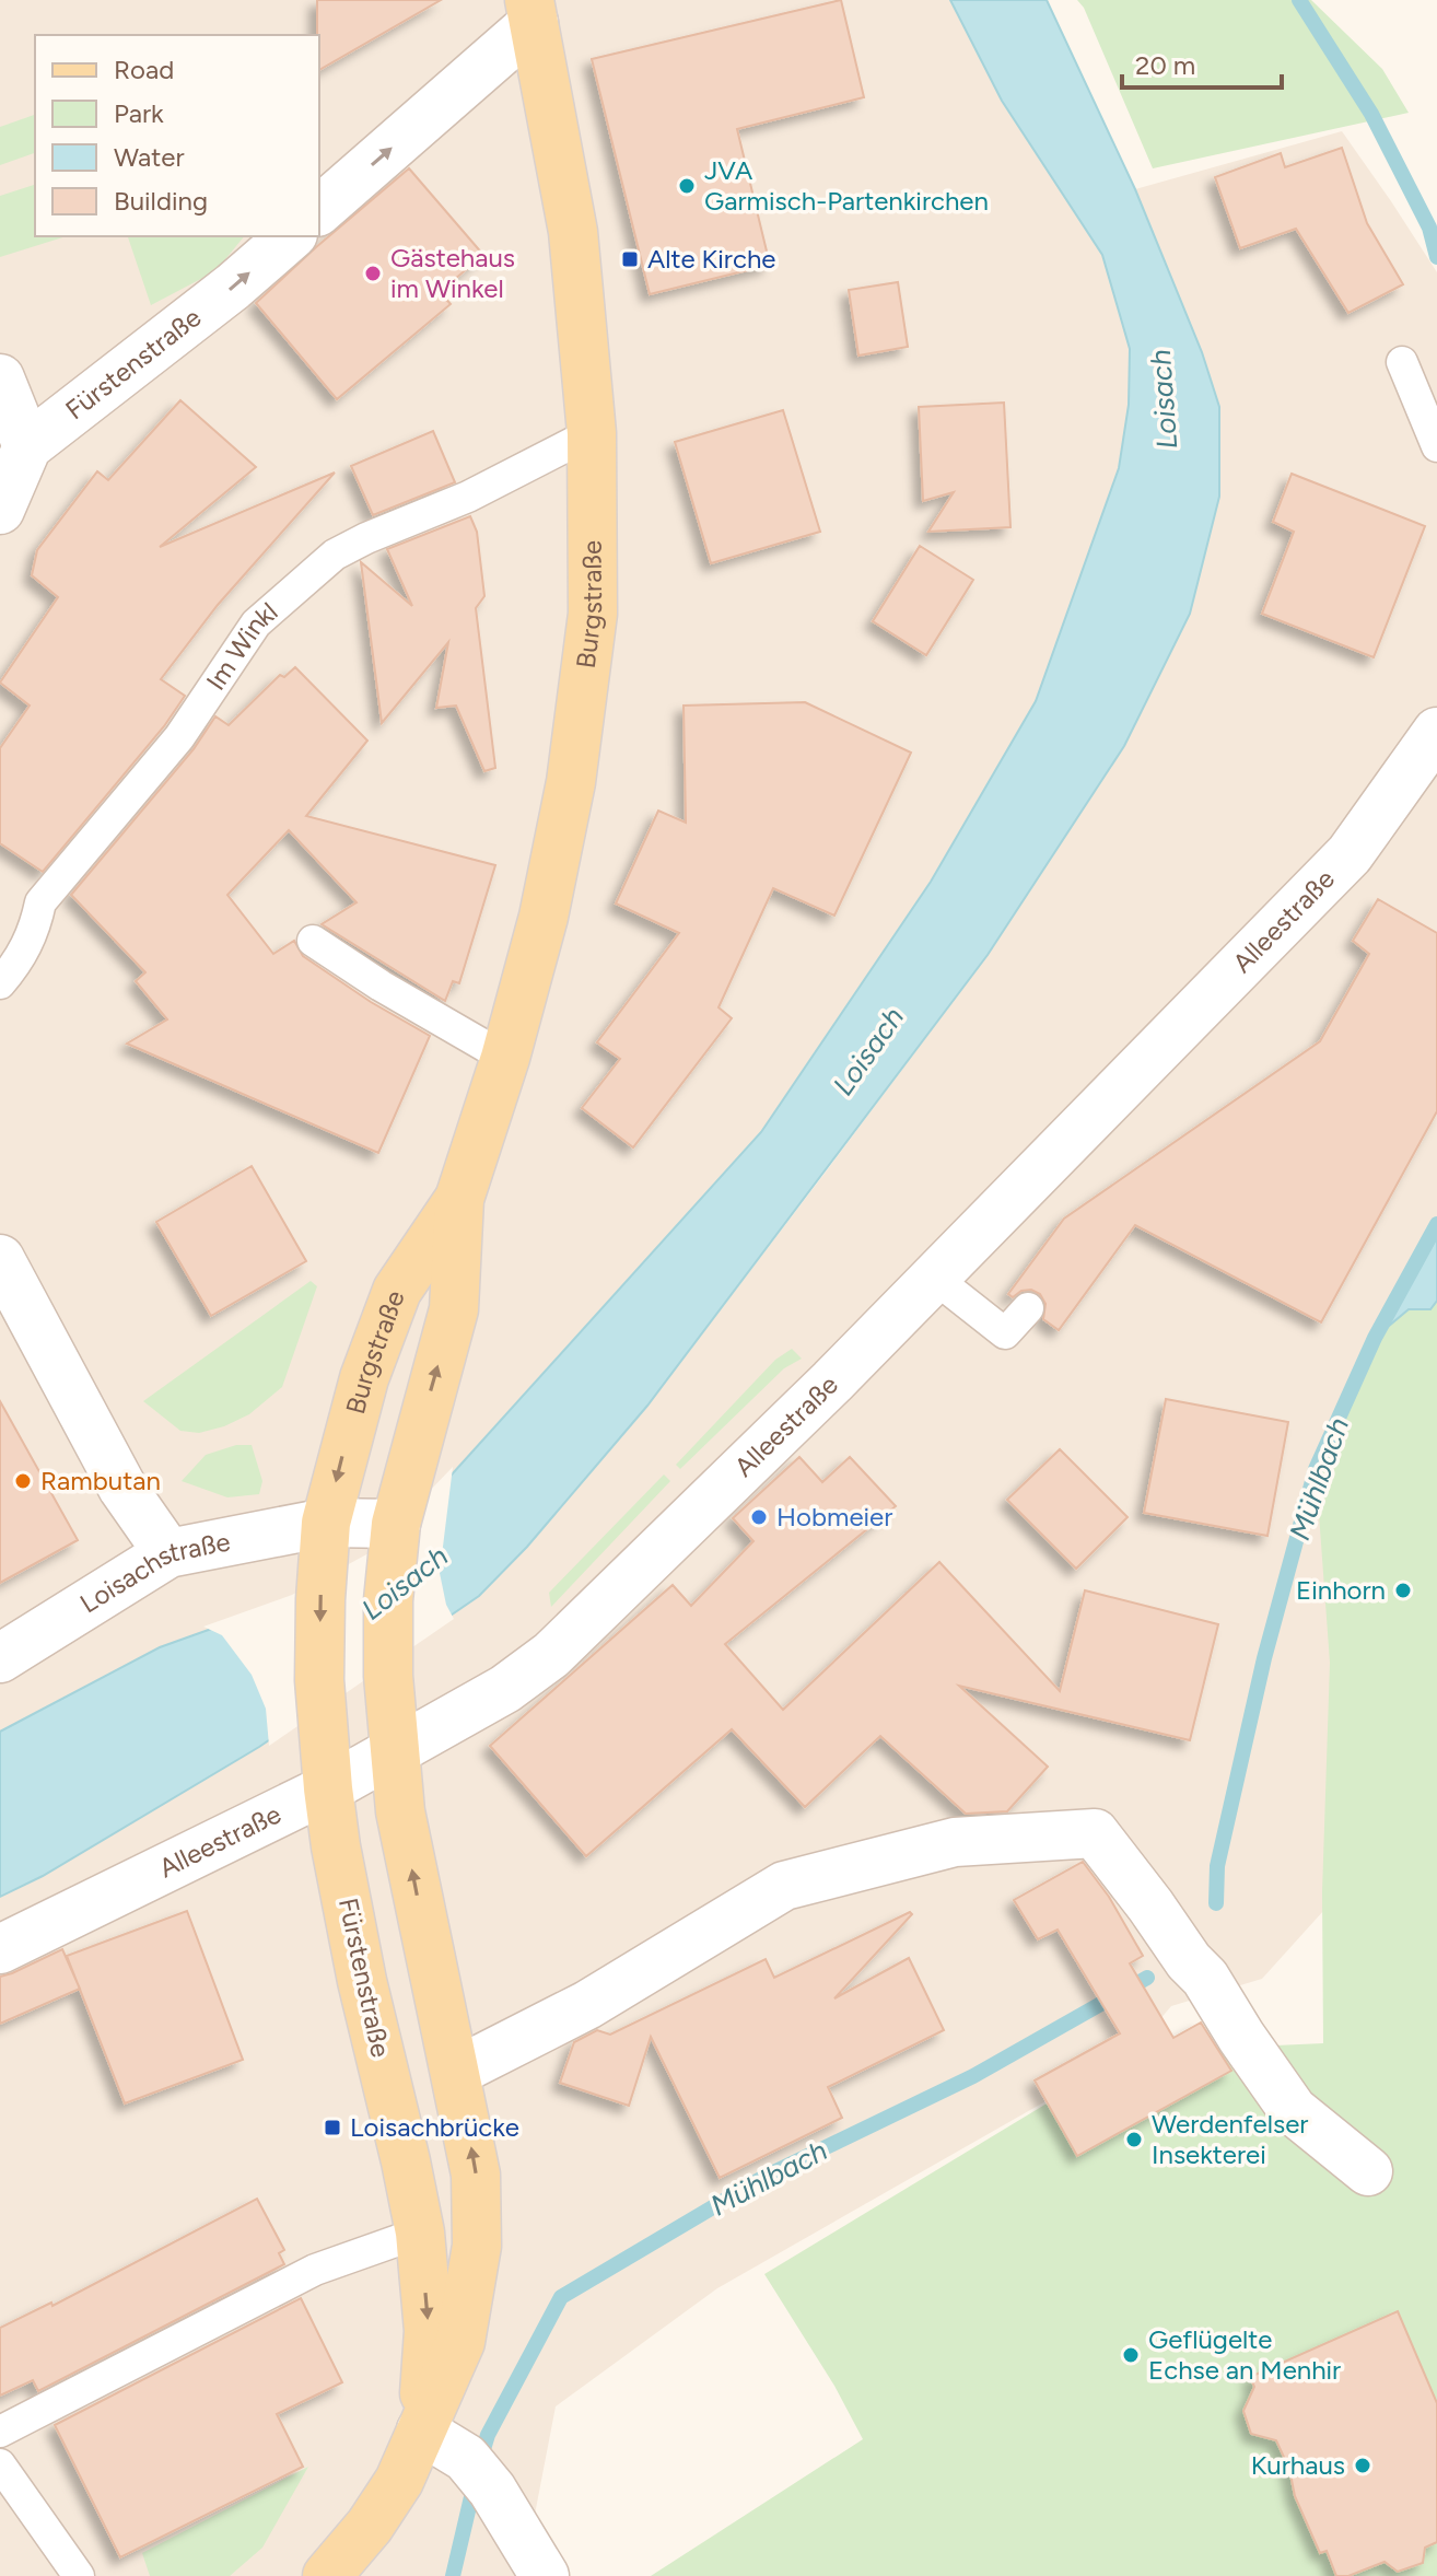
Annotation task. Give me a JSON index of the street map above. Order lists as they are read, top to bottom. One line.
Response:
{"streets":{"main road":["Fürstenstraße","Burgstraße"],"street":["Alleestraße","Loisachstraße"],"lane":["Im Winkl"]},"crossings":[["Fürstenstraße","Burgstraße"],["Fürstenstraße","Alleestraße"],["Fürstenstraße","Loisachstraße"],["Burgstraße","Im Winkl"],["Burgstraße","Loisachstraße"]],"water":["Loisach","Mühlbach"],"places":{"other":["JVA Garmisch-Partenkirchen","Gästehaus im Winkel","Rambutan","Hobmeier","Einhorn","Werdenfelser Insekterei","Geflügelte Echse an Menhir","Kurhaus"],"transit":["Alte Kirche","Loisachbrücke"]},"legend":["Road","Park","Water","Building"],"scale_bar":"20 m"}
